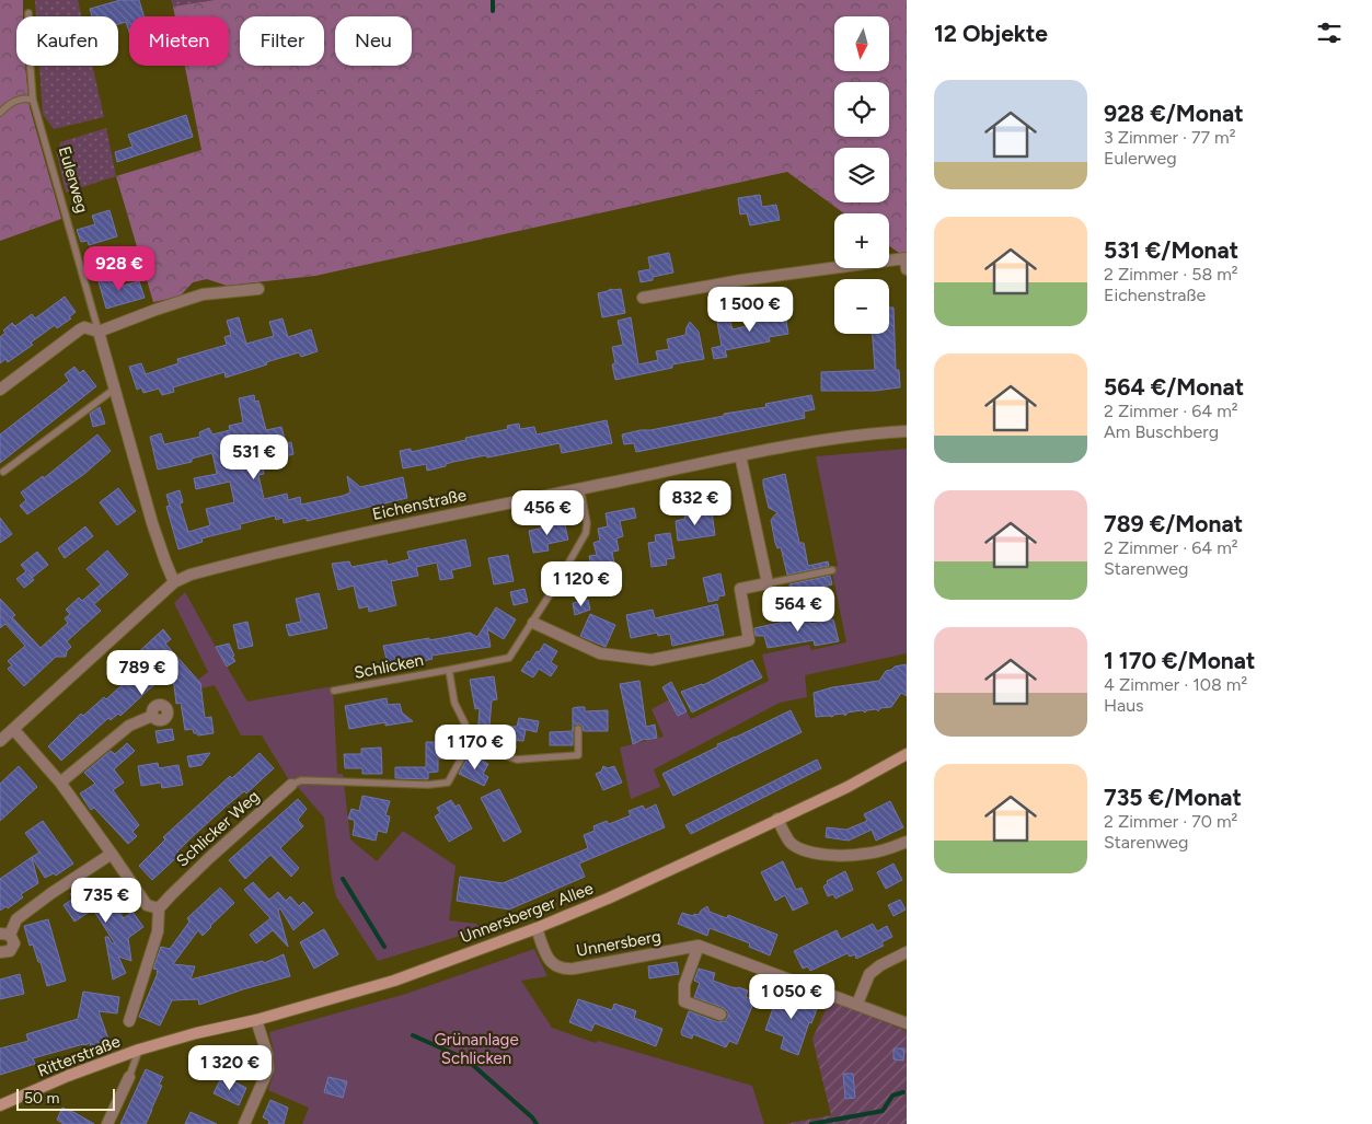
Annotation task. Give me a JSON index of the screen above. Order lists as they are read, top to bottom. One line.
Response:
{"streets":{"main road":["Unnersberger Allee","Ritterstraße"],"street":["Eulerweg","Eichenstraße","Schlicker Weg","Unnersberg"],"lane":["Schlicken"]},"crossings":[["Eulerweg","Eichenstraße"],["Eichenstraße","Schlicken"],["Unnersberger Allee","Unnersberg"],["Unnersberger Allee","Ritterstraße"]],"parks":["Grünanlage Schlicken"],"scale_bar":"50 m","north":"bottom","page":{"heading":"12 Objekte","map_buttons":["+","−"],"chip":["Kaufen","Mieten","Filter","Neu"],"list":[{"name":"928 €/Monat","note":"3 Zimmer · 77 m² · Eulerweg"},{"name":"531 €/Monat","note":"2 Zimmer · 58 m² · Eichenstraße"},{"name":"564 €/Monat","note":"2 Zimmer · 64 m² · Am Buschberg"},{"name":"789 €/Monat","note":"2 Zimmer · 64 m² · Starenweg"},{"name":"1 170 €/Monat","note":"4 Zimmer · 108 m² · Haus"},{"name":"735 €/Monat","note":"2 Zimmer · 70 m² · Starenweg"}],"price":["928 €","1 500 €","531 €","832 €","456 €","1 120 €","564 €","789 €","1 170 €","735 €","1 050 €","1 320 €"],"scale":"50 m"}}
